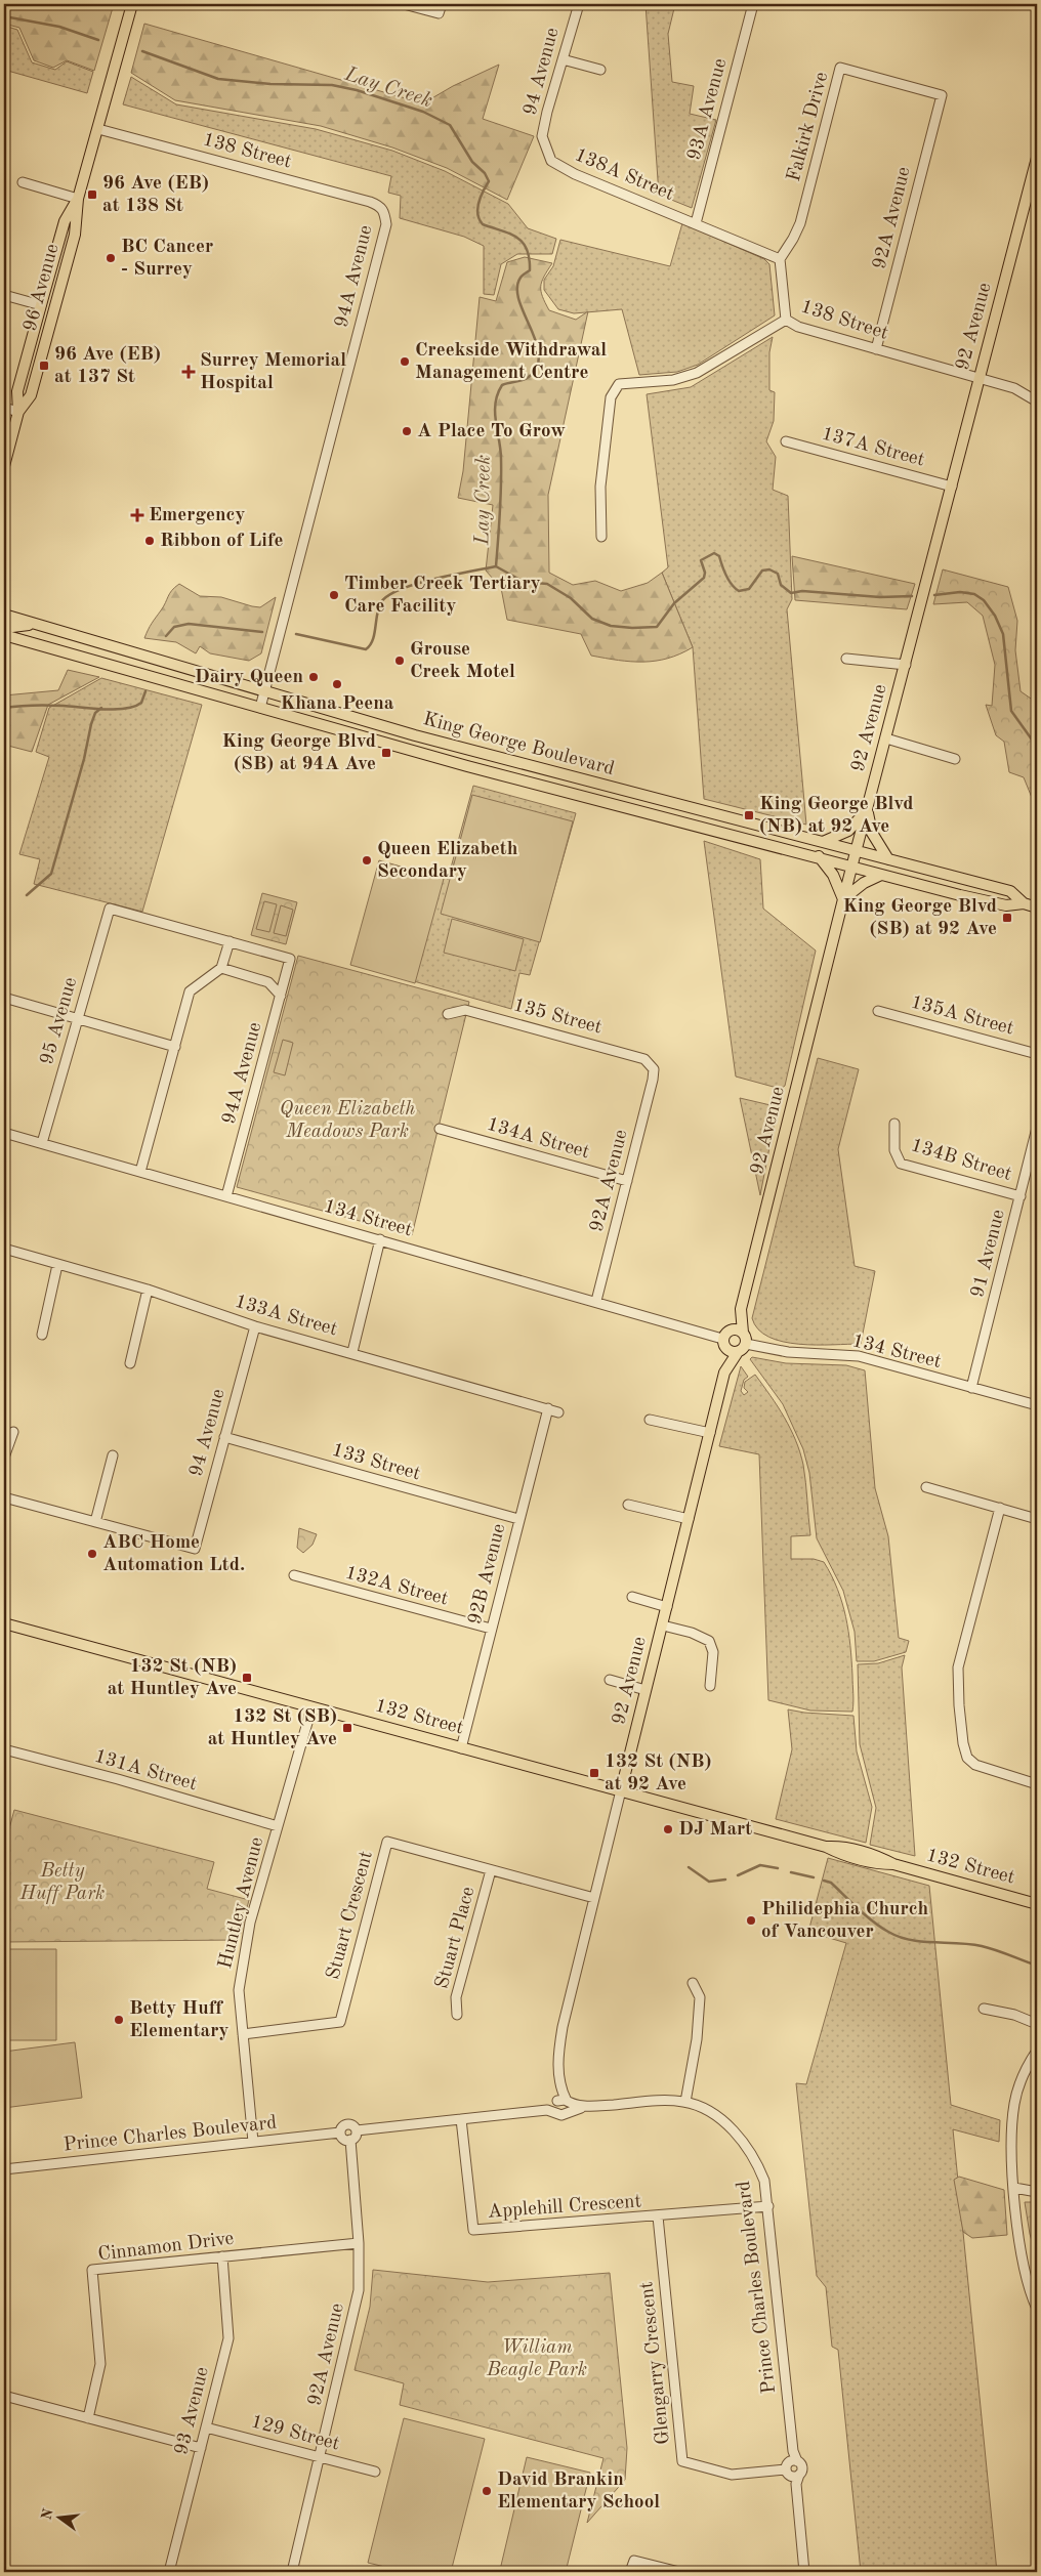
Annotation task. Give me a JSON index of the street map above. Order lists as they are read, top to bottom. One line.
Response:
{"streets":{"main road":["96 Avenue","92 Avenue","King George Boulevard","132 Street"],"street":["94 Avenue","93A Avenue","Falkirk Drive","138 Street","138A Street","92A Avenue","94A Avenue","137A Street","135A Street","135 Street","95 Avenue","134A Street","134B Street","134 Street","91 Avenue","133A Street","133 Street","92B Avenue","132A Street","131A Street","Huntley Avenue","Stuart Crescent","Stuart Place","Prince Charles Boulevard","Applehill Crescent","Cinnamon Drive","Glengarry Crescent","93 Avenue","129 Street"]},"crossings":[["94 Avenue","138A Street"],["94 Avenue","133A Street"],["94 Avenue","133 Street"],["93A Avenue","138A Street"],["Falkirk Drive","138A Street"],["Falkirk Drive","92A Avenue"],["138 Street","92A Avenue"],["138 Street","94A Avenue"],["138 Street","96 Avenue"],["138 Street","92 Avenue"],["92A Avenue","135 Street"],["92A Avenue","134A Street"],["92A Avenue","134 Street"],["92A Avenue","Prince Charles Boulevard"],["92A Avenue","Cinnamon Drive"],["92A Avenue","129 Street"],["94A Avenue","King George Boulevard"],["94A Avenue","95 Avenue"],["94A Avenue","134 Street"],["92 Avenue","137A Street"],["92 Avenue","King George Boulevard"],["92 Avenue","134 Street"],["92 Avenue","132 Street"],["92 Avenue","Stuart Crescent"],["92 Avenue","Prince Charles Boulevard"],["95 Avenue","134 Street"],["134B Street","91 Avenue"],["134 Street","91 Avenue"],["133A Street","92B Avenue"],["133 Street","92B Avenue"],["92B Avenue","132A Street"],["92B Avenue","132 Street"],["132 Street","Huntley Avenue"],["131A Street","Huntley Avenue"],["Huntley Avenue","Stuart Crescent"],["Huntley Avenue","Prince Charles Boulevard"],["Stuart Crescent","Stuart Place"],["Prince Charles Boulevard","Applehill Crescent"],["Prince Charles Boulevard","Glengarry Crescent"],["Applehill Crescent","Glengarry Crescent"],["Cinnamon Drive","93 Avenue"],["93 Avenue","129 Street"]],"water":["Lay Creek"],"parks":["Queen Elizabeth Meadows Park","Betty Huff Park","William Beagle Park"],"places":{"transit":["96 Ave (EB) at 138 St","96 Ave (EB) at 137 St","King George Blvd (SB) at 94A Ave","King George Blvd (NB) at 92 Ave","King George Blvd (SB) at 92 Ave","132 St (NB) at Huntley Ave","132 St (SB) at Huntley Ave","132 St (NB) at 92 Ave"],"other":["BC Cancer - Surrey","Creekside Withdrawal Management Centre","A Place To Grow","Ribbon of Life","Timber Creek Tertiary Care Facility","Grouse Creek Motel","Dairy Queen","Khana Peena","Queen Elizabeth Secondary","ABC Home Automation Ltd.","DJ Mart","Philidephia Church of Vancouver","Betty Huff Elementary","David Brankin Elementary School"],"health":["Surrey Memorial Hospital","Emergency"]},"north":"left"}
